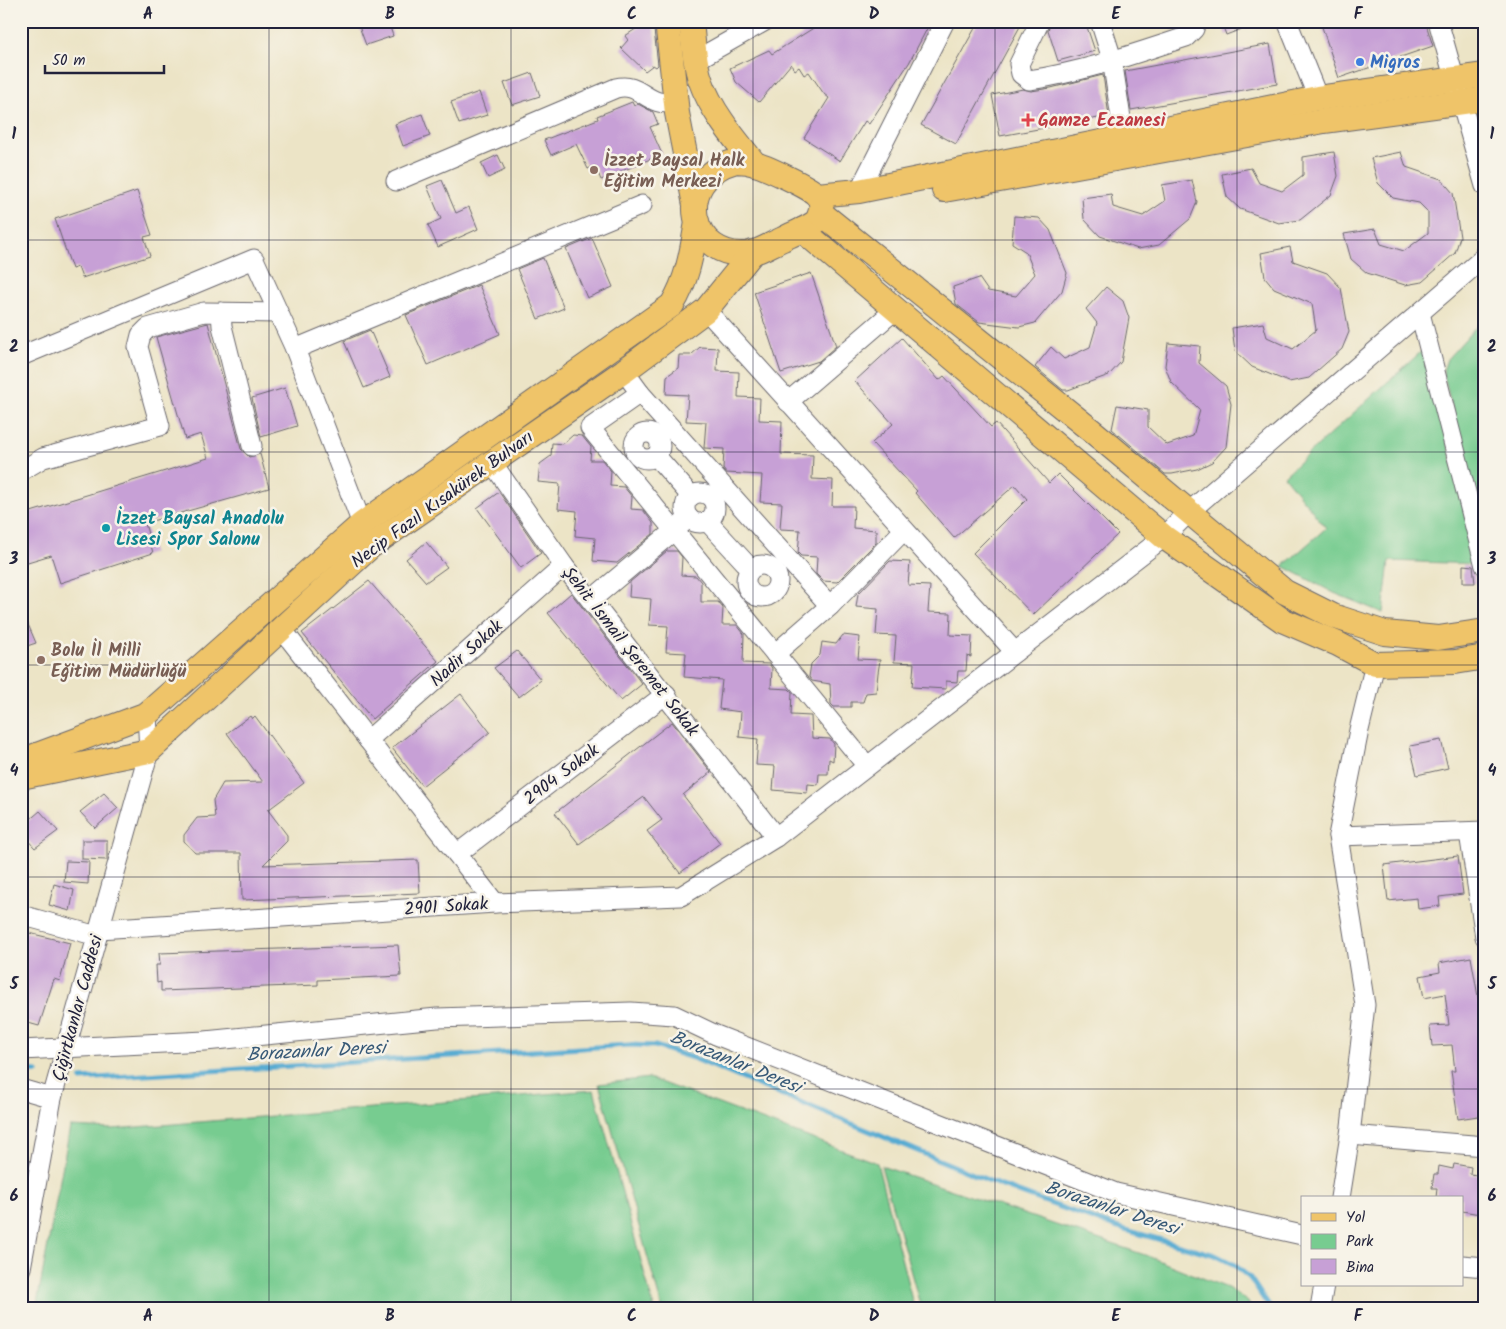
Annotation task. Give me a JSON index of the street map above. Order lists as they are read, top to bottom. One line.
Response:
{"streets":{"main road":["Necip Fazıl Kısakürek Bulvarı"],"street":["Şehit İsmail Şeremet Sokak","Nadir Sokak","2904 Sokak","2901 Sokak","Çiğirtkanlar Caddesi"]},"crossings":[["Necip Fazıl Kısakürek Bulvarı","Şehit İsmail Şeremet Sokak"],["Necip Fazıl Kısakürek Bulvarı","Çiğirtkanlar Caddesi"],["Şehit İsmail Şeremet Sokak","Nadir Sokak"],["Şehit İsmail Şeremet Sokak","2904 Sokak"],["Şehit İsmail Şeremet Sokak","2901 Sokak"],["2901 Sokak","Çiğirtkanlar Caddesi"]],"water":["Borazanlar Deresi"],"places":{"other":["Migros","İzzet Baysal Halk Eğitim Merkezi","İzzet Baysal Anadolu Lisesi Spor Salonu","Bolu İl Milli Eğitim Müdürlüğü"],"health":["Gamze Eczanesi"]},"legend":["Yol","Park","Bina"],"scale_bar":"50 m","grid":{"columns":["A","B","C","D","E","F"],"rows":["1","2","3","4","5","6"]}}
